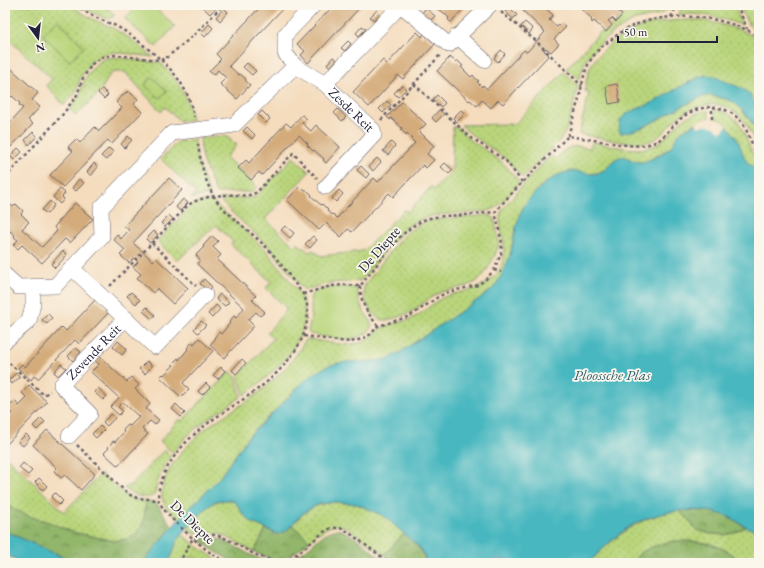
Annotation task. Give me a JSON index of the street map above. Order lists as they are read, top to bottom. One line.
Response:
{"streets":{"street":["Zesde Reit","Zevende Reit"],"path":["De Diepte"]},"water":["Ploossche Plas"],"scale_bar":"50 m","north":"bottom"}
